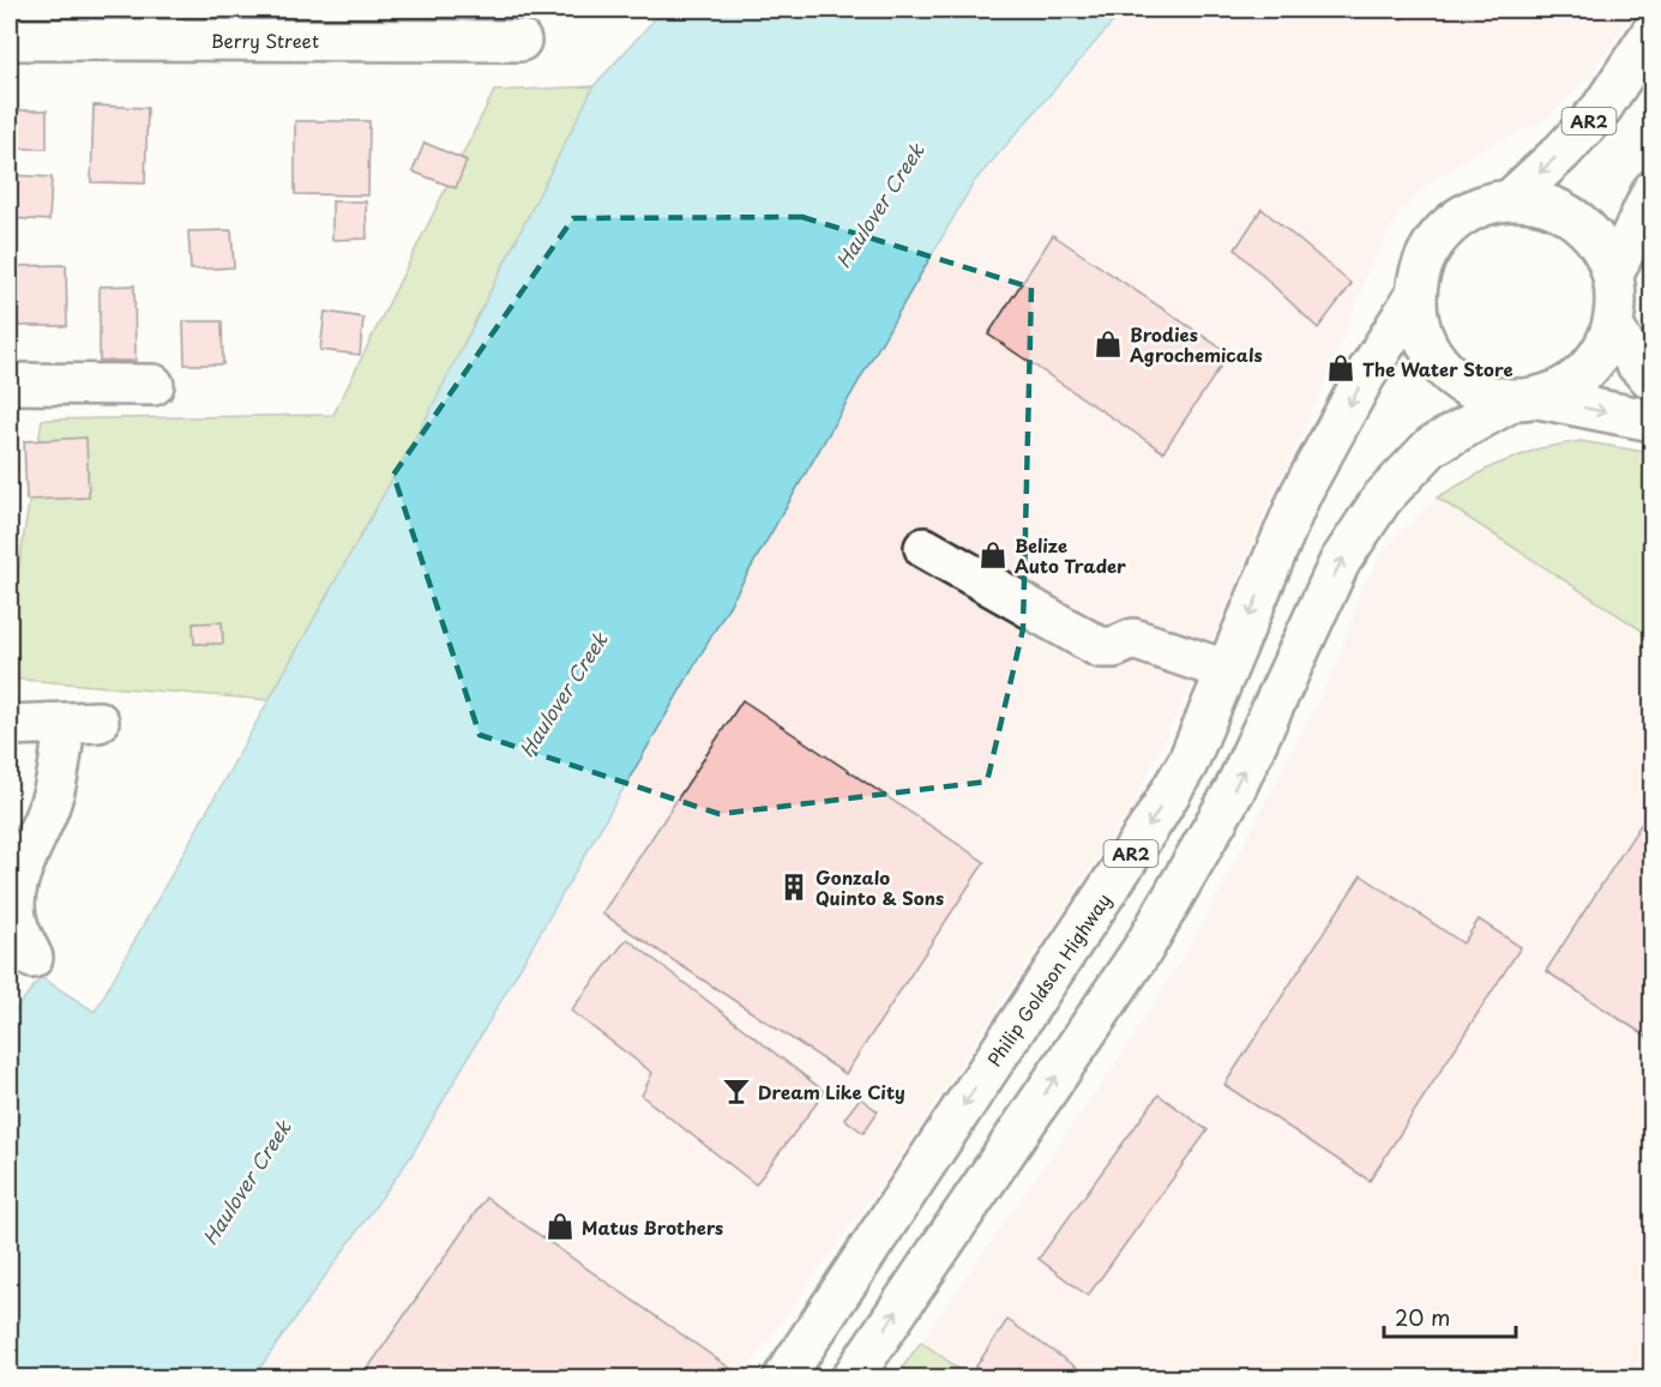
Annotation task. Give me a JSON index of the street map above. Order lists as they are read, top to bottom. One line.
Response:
{"streets":{"main road":["Berry Street","AR2","Philip Goldson Highway"]},"crossings":[["AR2","Philip Goldson Highway"]],"water":["Haulover Creek"],"places":{"shop":["Brodies Agrochemicals","The Water Store","Belize Auto Trader","Matus Brothers"],"building":["Gonzalo Quinto & Sons"],"bar":["Dream Like City"]},"scale_bar":"20 m"}
